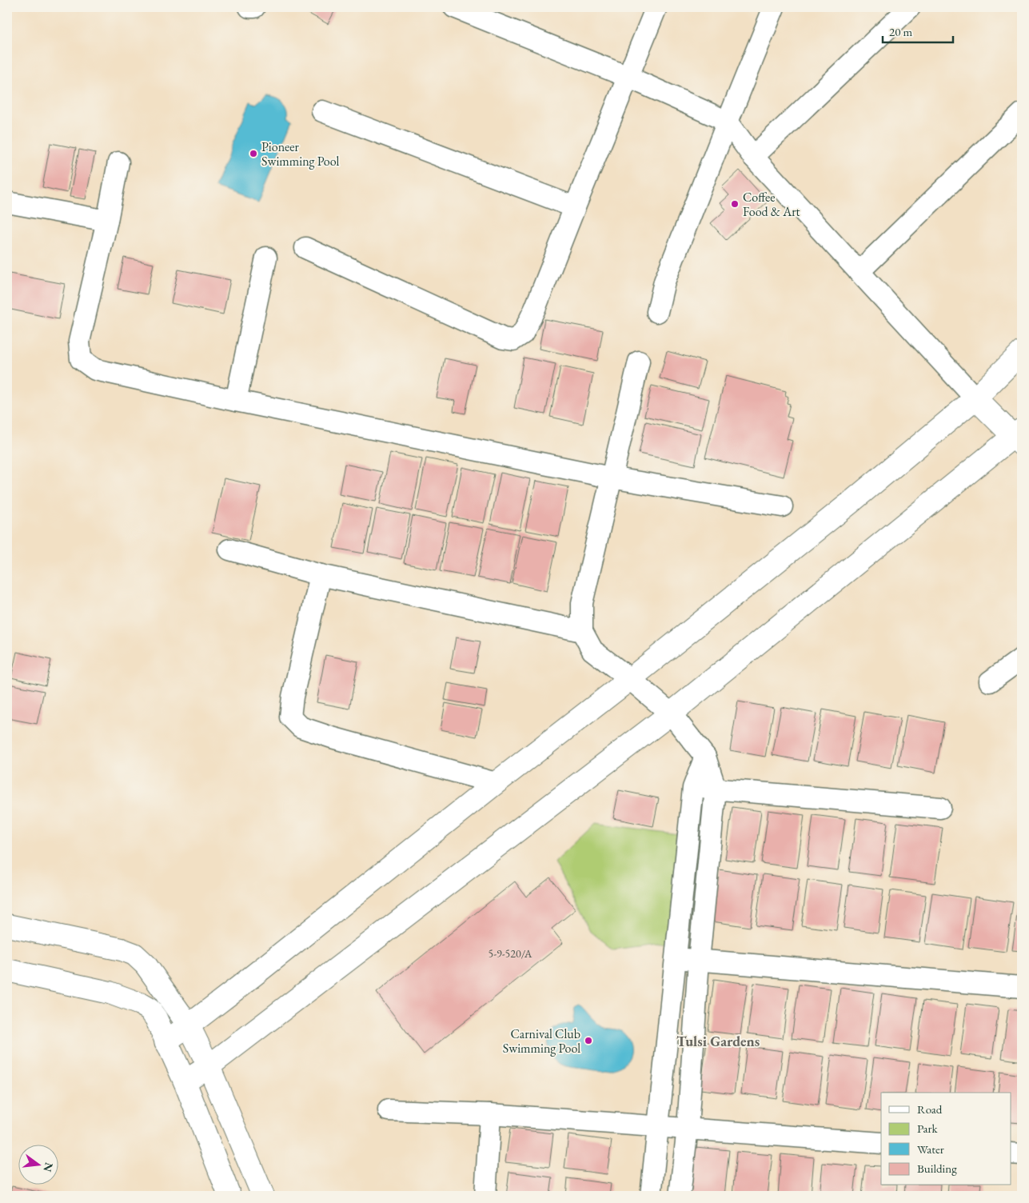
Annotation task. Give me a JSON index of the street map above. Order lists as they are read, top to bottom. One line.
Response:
{"districts":["Tulsi Gardens"],"places":["Pioneer Swimming Pool","Coffee Food & Art","Carnival Club Swimming Pool"],"house_numbers":["5-9-520/A"],"legend":["Road","Park","Water","Building"],"scale_bar":"20 m","north":"right"}
